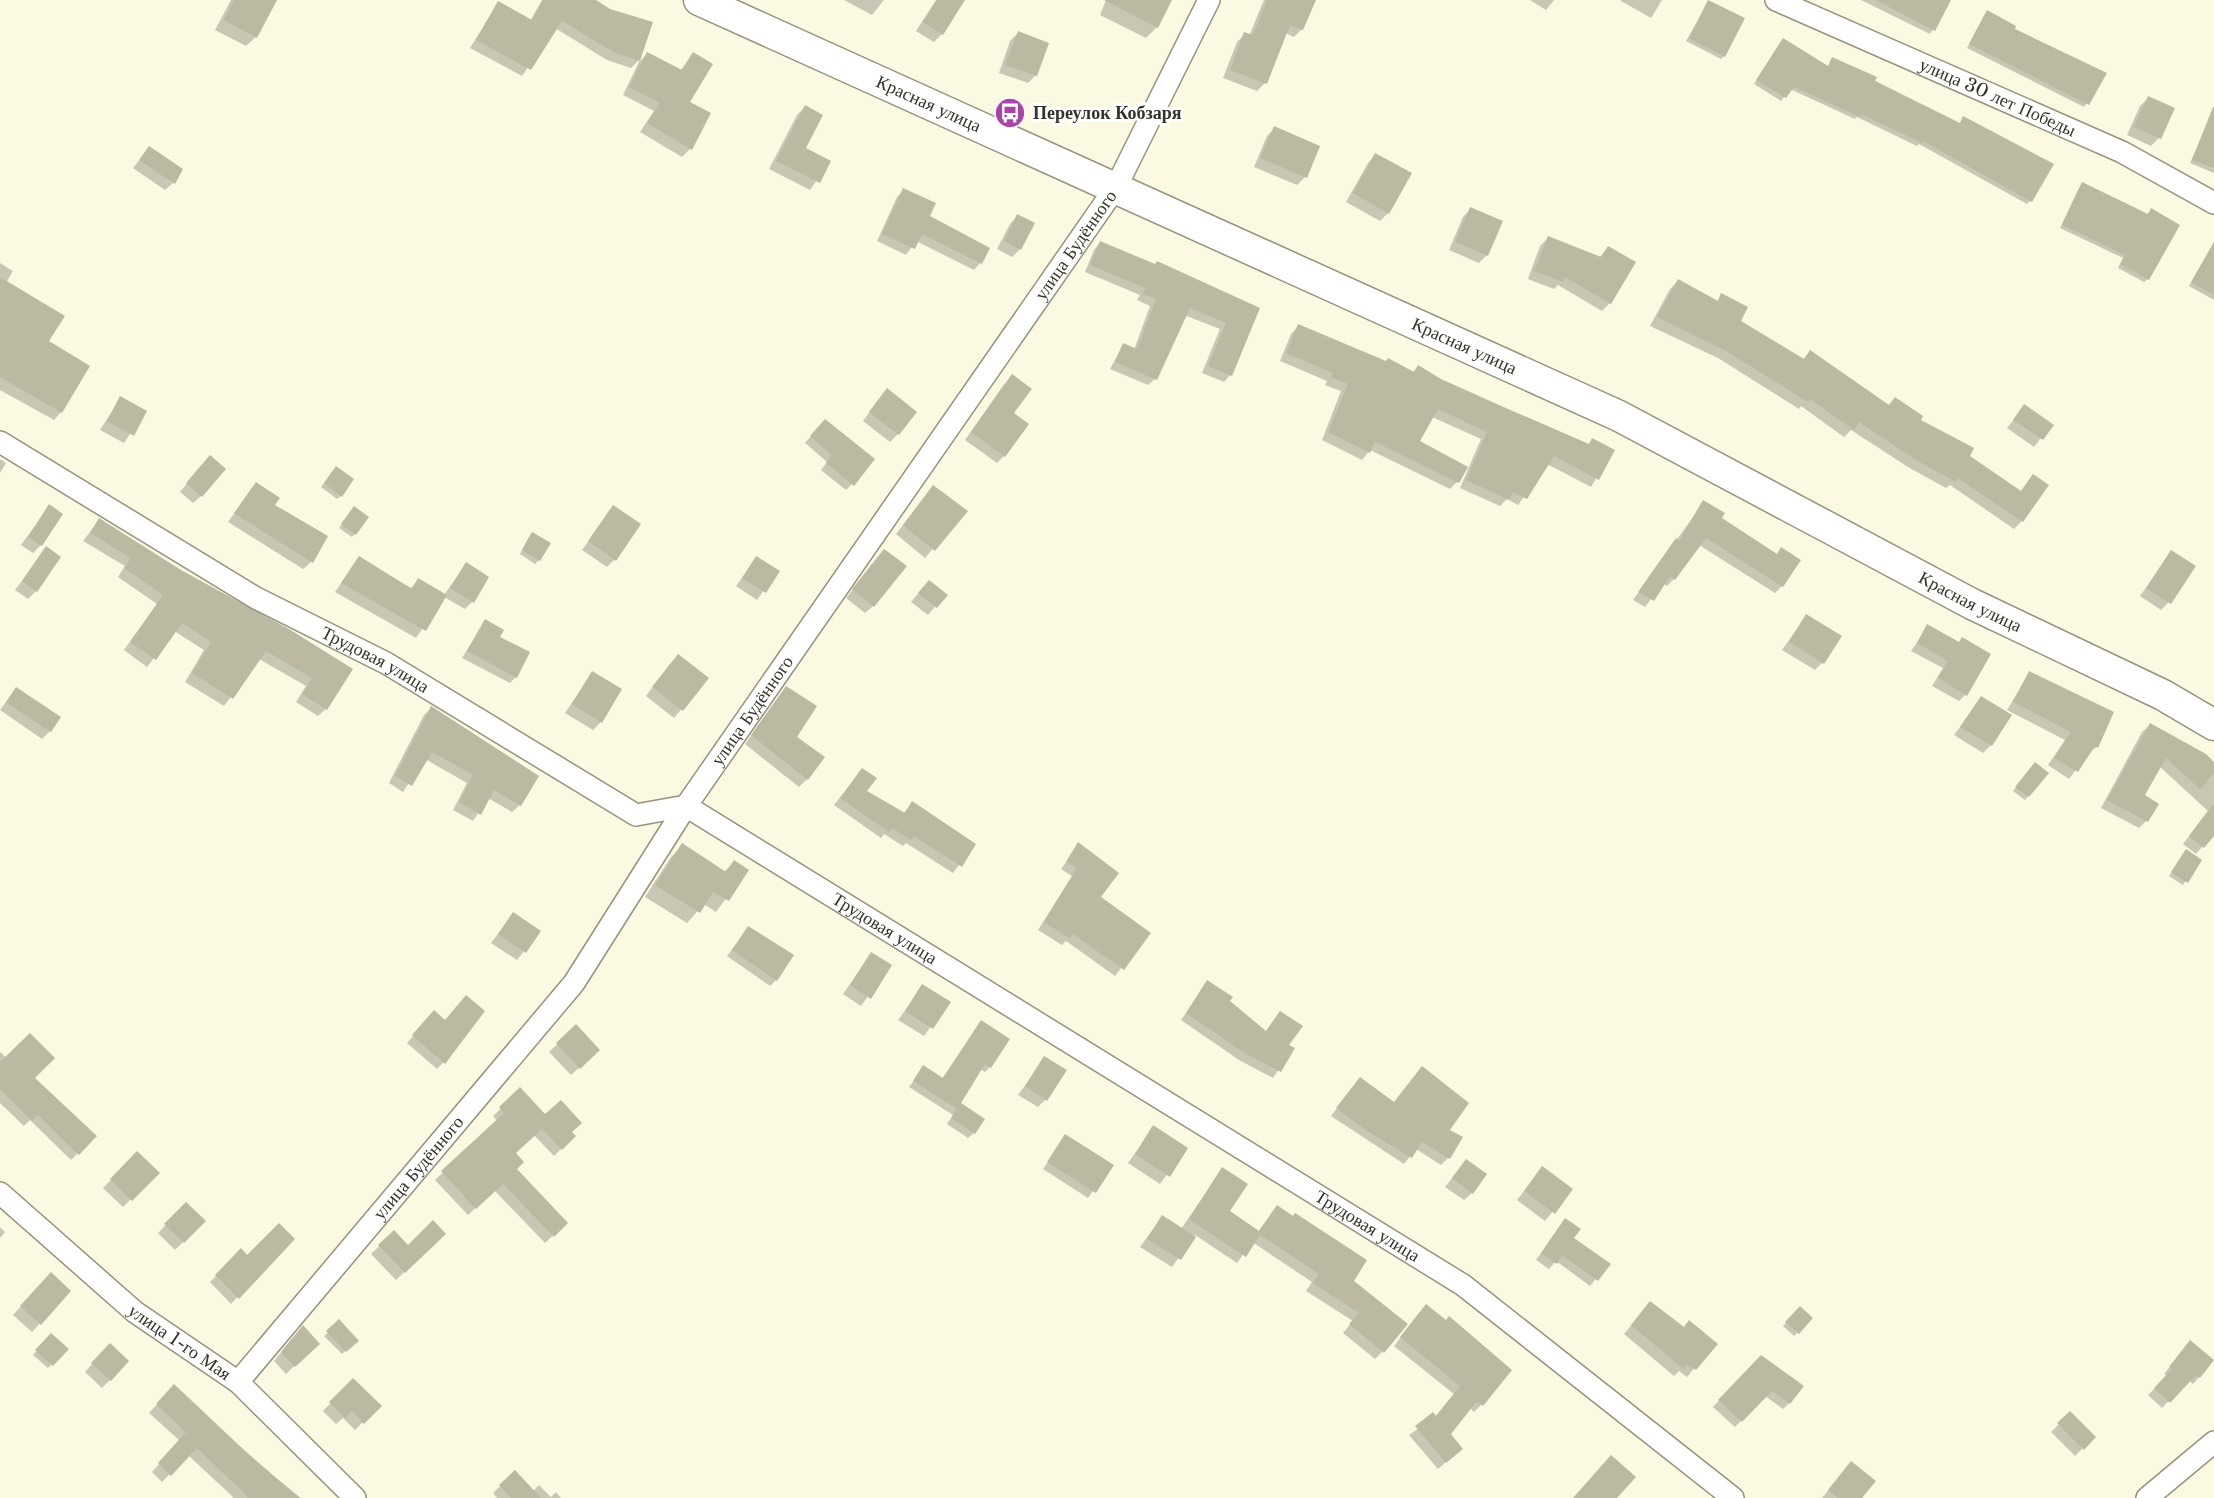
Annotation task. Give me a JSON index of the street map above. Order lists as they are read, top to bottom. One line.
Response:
{"streets":{"main road":["Красная улица"],"street":["улица 30 лет Победы","улица Будённого","Трудовая улица","улица 1-го Мая"]},"crossings":[["Красная улица","улица Будённого"],["улица Будённого","Трудовая улица"],["улица Будённого","улица 1-го Мая"]],"places":{"bus stop":["Переулок Кобзаря"]}}
